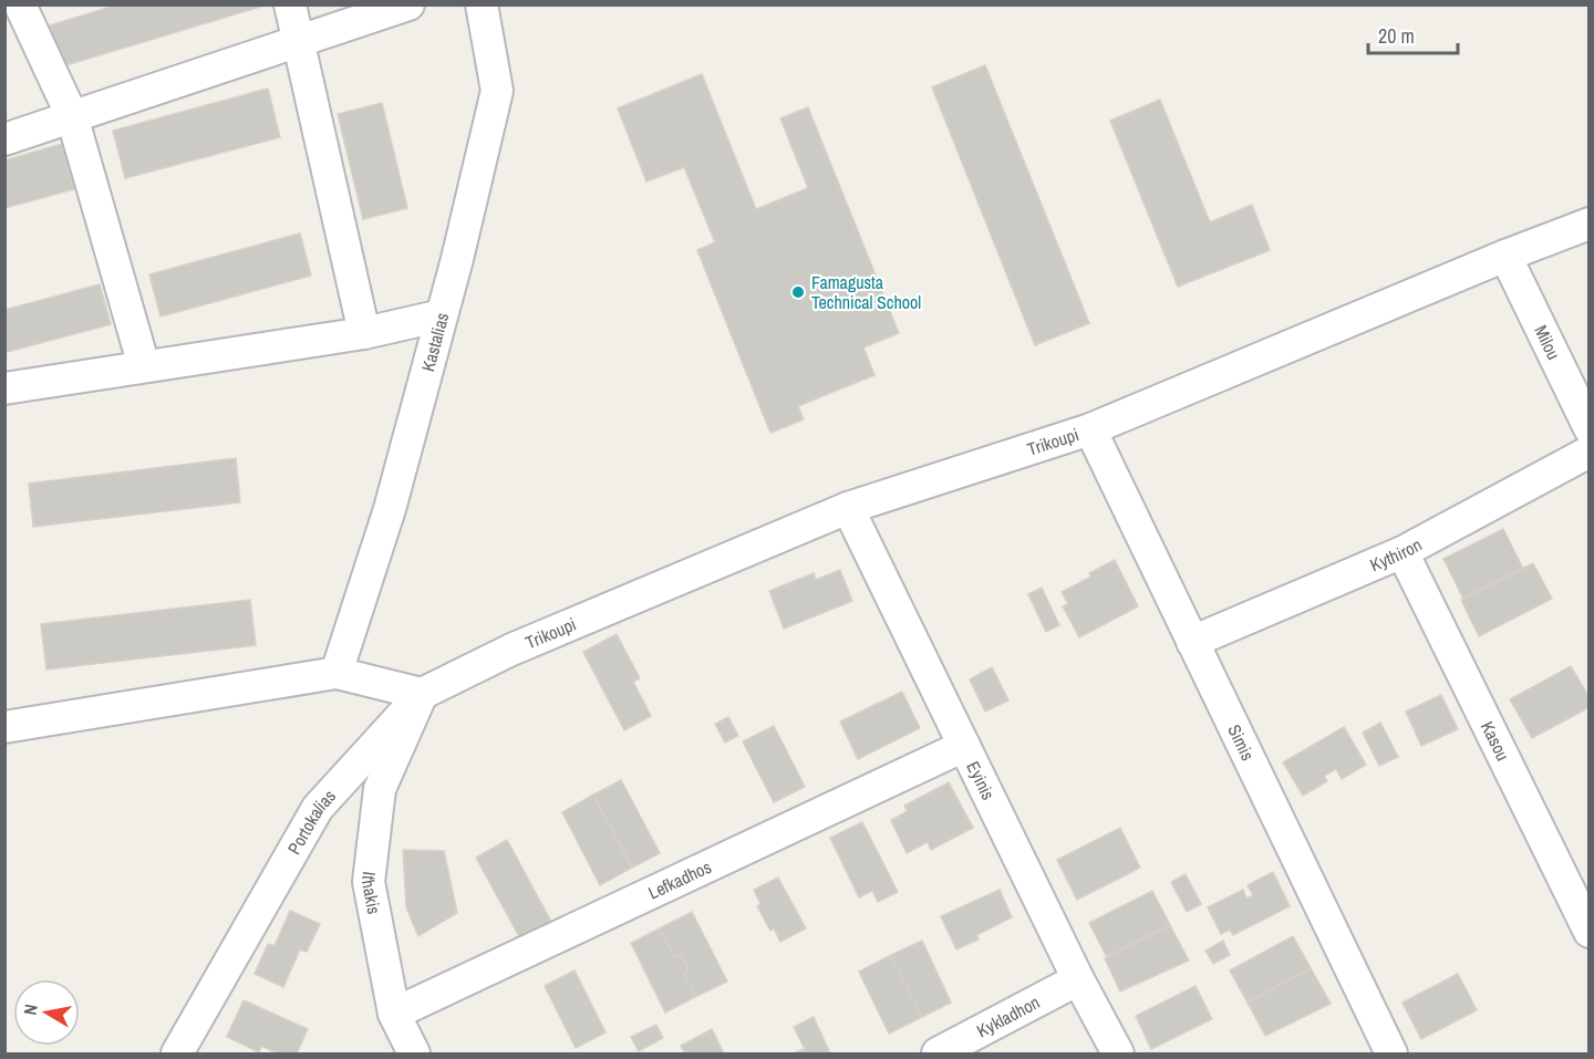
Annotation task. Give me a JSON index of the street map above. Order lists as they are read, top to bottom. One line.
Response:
{"streets":{"street":["Kastalias","Milou","Trikoupi","Kythiron","Simis","Kasou","Eyinis","Portokalias","Lefkadhos","Ithakis","Kykladhon"]},"crossings":[["Milou","Trikoupi"],["Trikoupi","Simis"],["Trikoupi","Eyinis"],["Trikoupi","Portokalias"],["Kythiron","Simis"],["Kythiron","Kasou"],["Eyinis","Lefkadhos"],["Eyinis","Kykladhon"],["Portokalias","Ithakis"],["Lefkadhos","Ithakis"]],"places":["Famagusta Technical School"],"scale_bar":"20 m","north":"left"}
